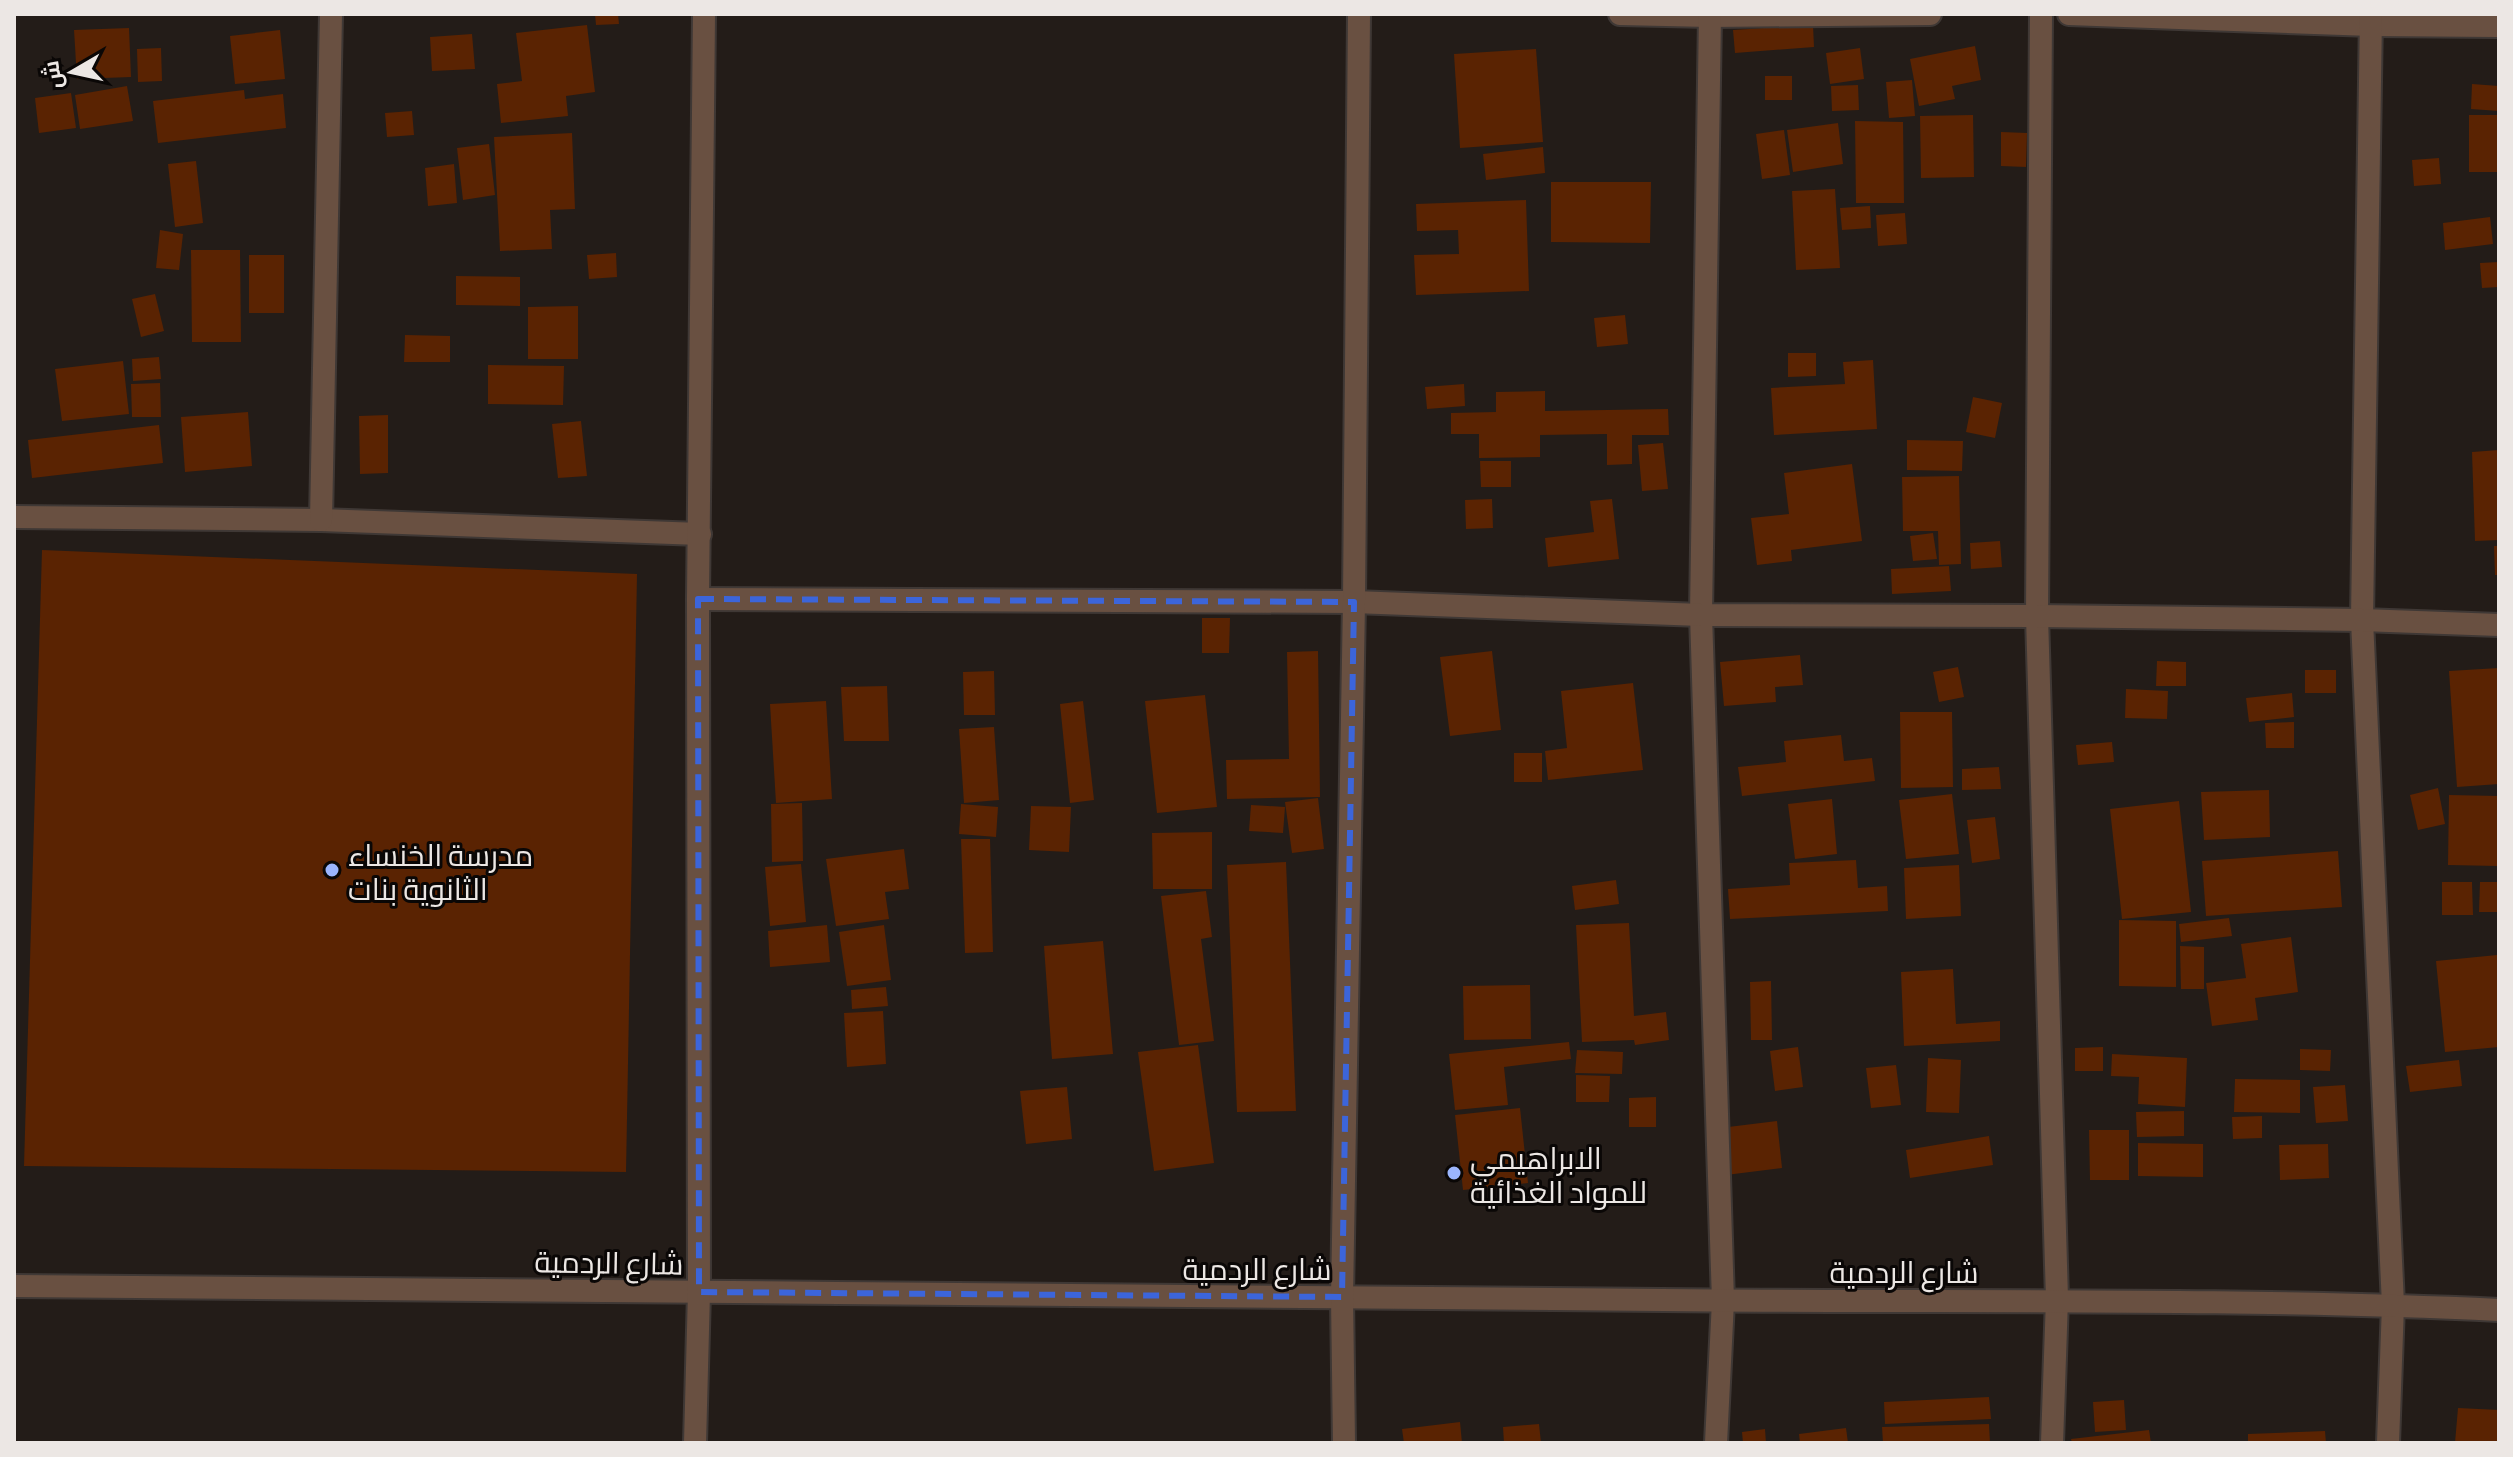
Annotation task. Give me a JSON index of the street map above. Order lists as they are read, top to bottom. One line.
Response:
{"streets":{"street":["شارع الردمية"]},"places":["مدرسة الخنساء الثانوية بنات","الابراهيمي للمواد الغذائية"],"north":"left"}
